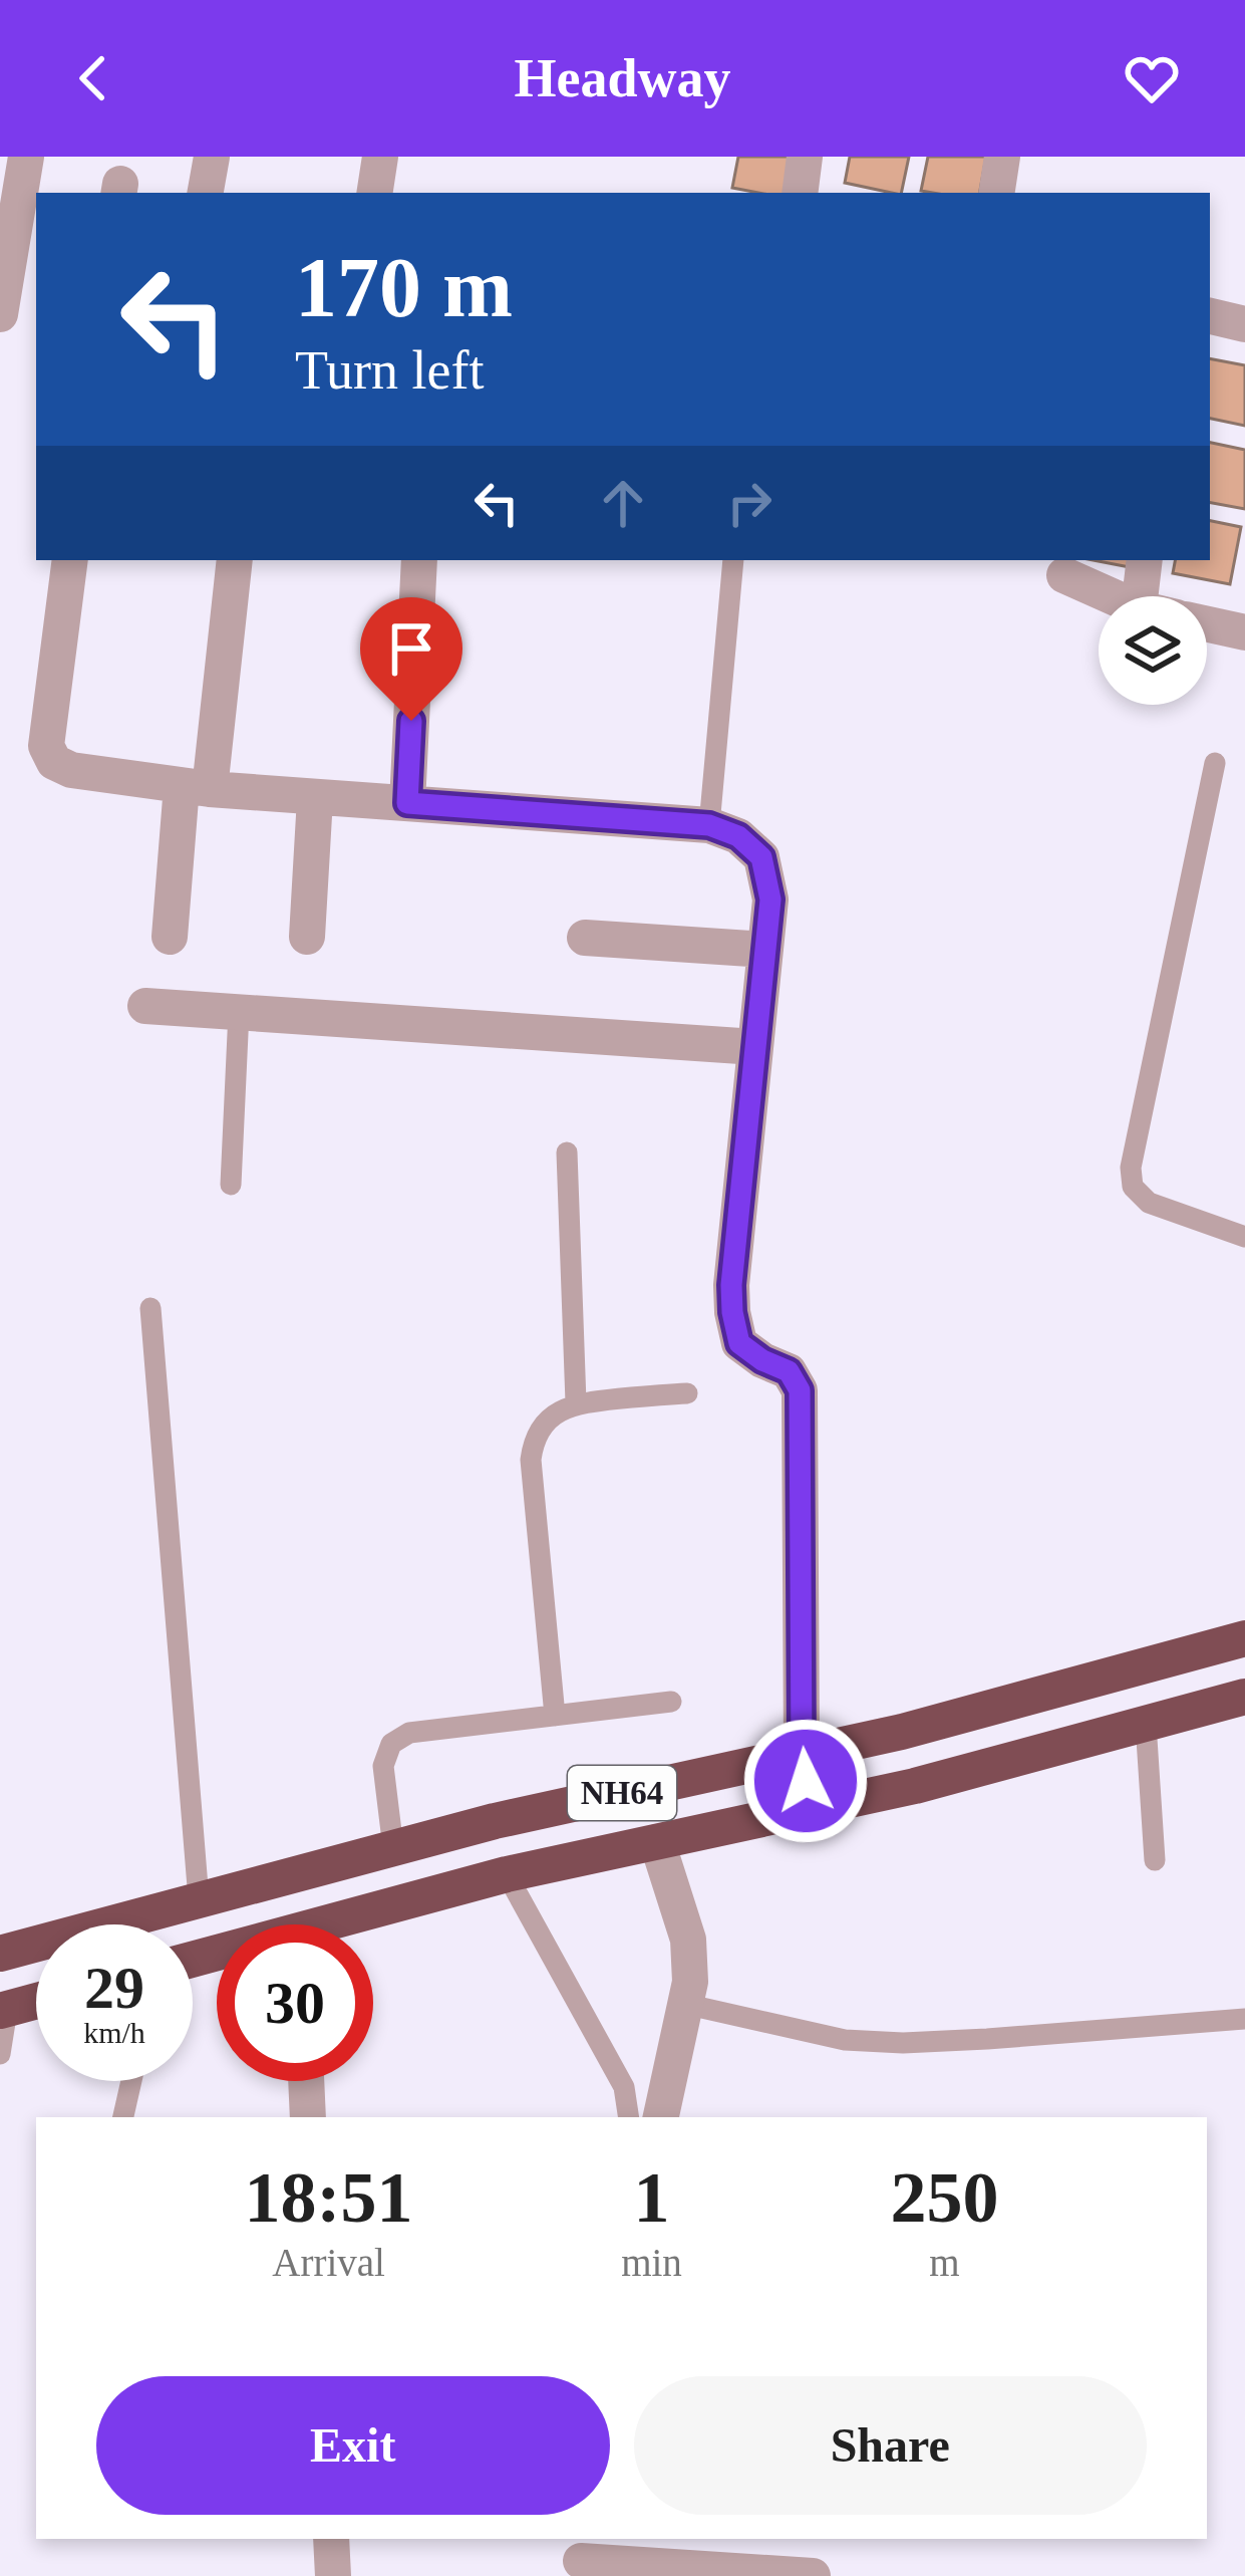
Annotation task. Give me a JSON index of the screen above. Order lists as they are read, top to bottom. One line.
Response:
{"streets":{"highway":["NH64"]},"page":{"header":"Headway","turn":["170 m","Turn left"],"speed":"29 km/h","limit":"30","eta":["18:51","Arrival","1","min","250","m"],"buttons":["Exit","Share"]}}
